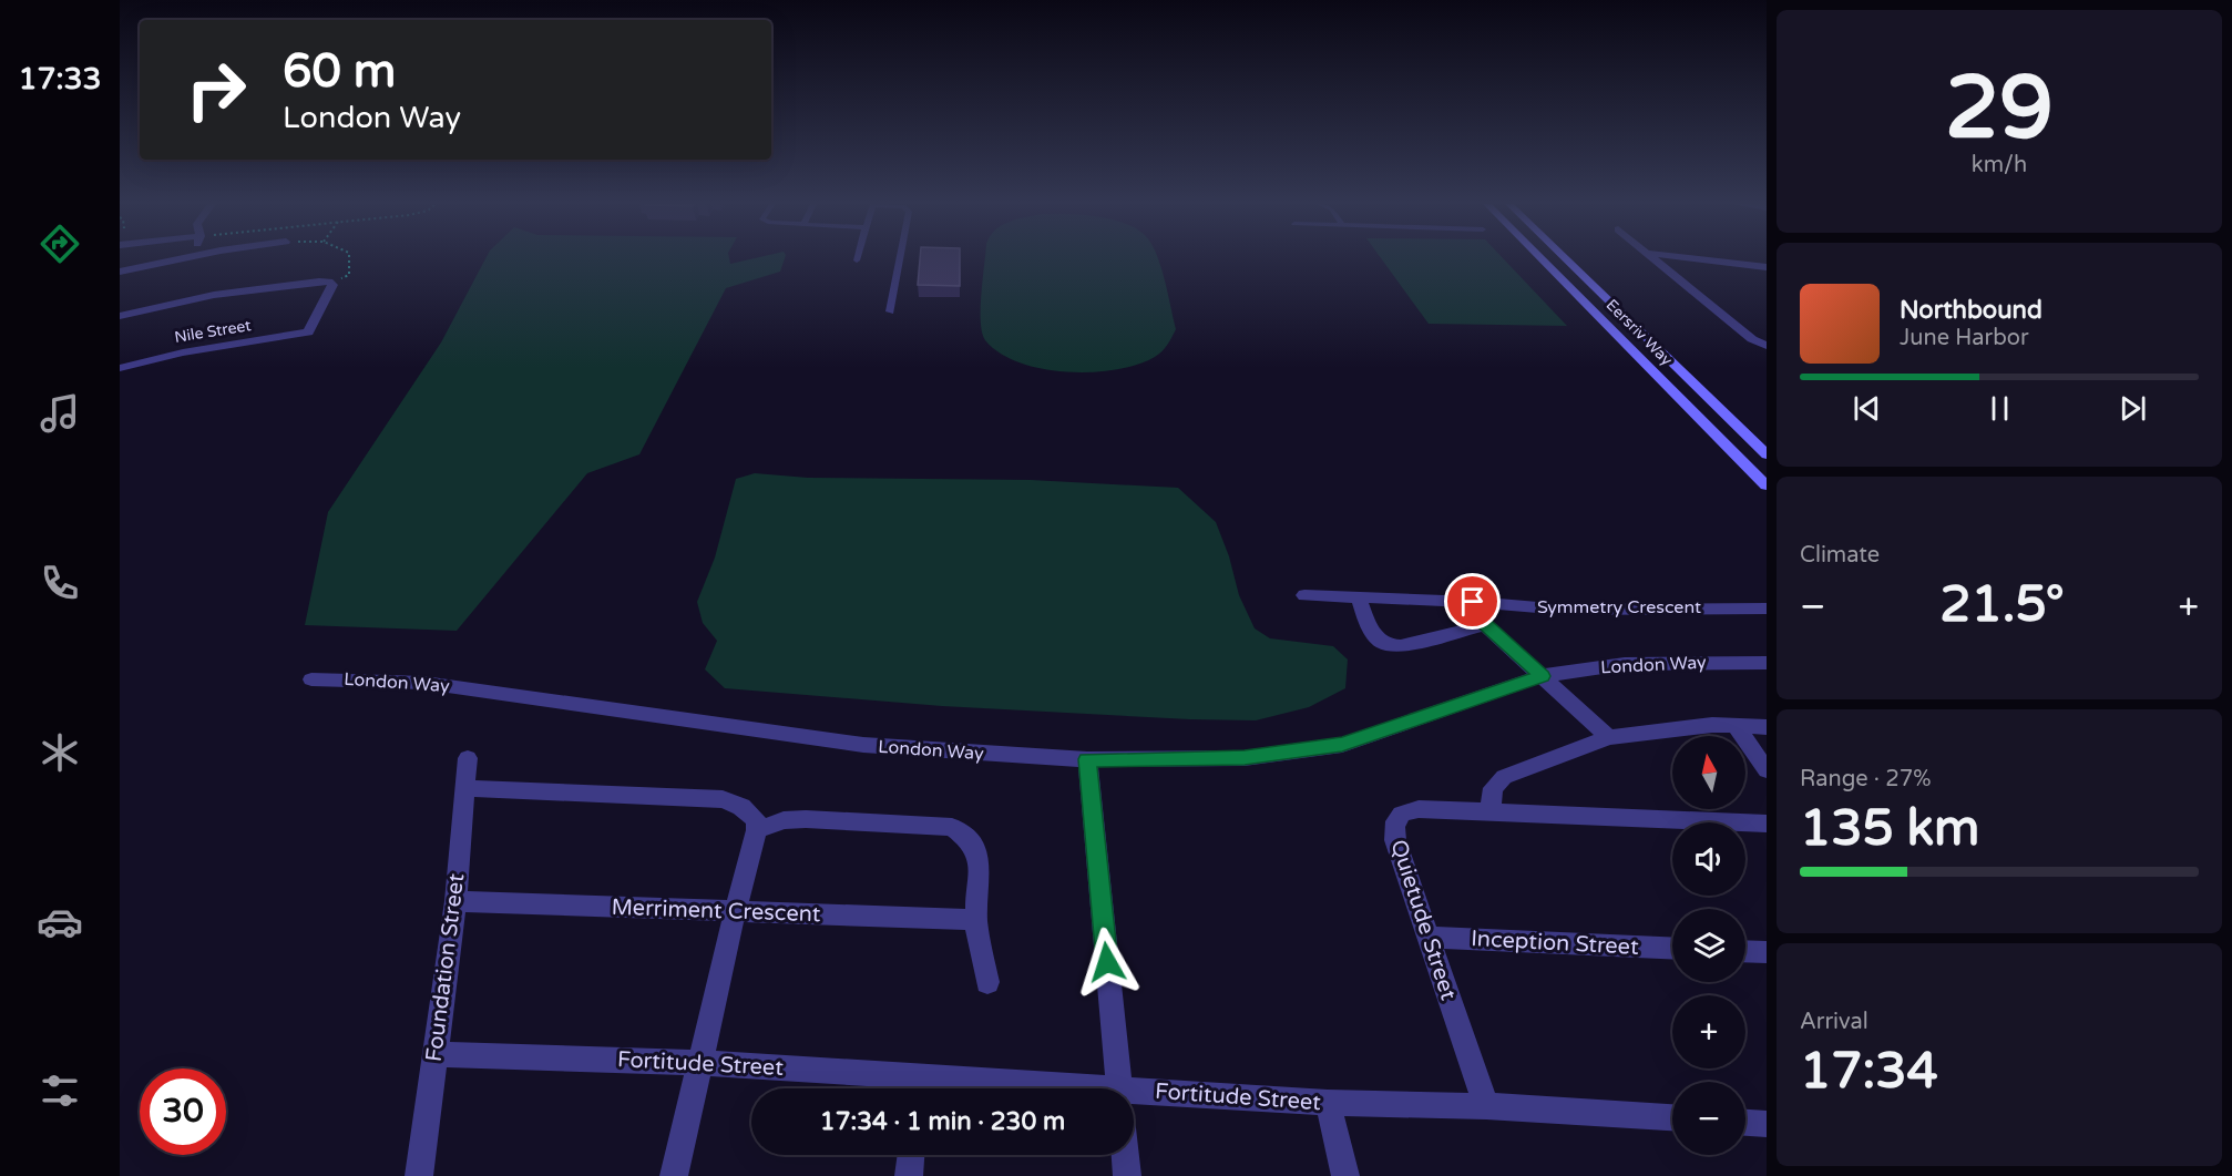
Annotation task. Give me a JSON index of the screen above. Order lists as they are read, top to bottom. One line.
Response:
{"streets":{"main road":["Eersriv Way"],"street":["Nile Street","Symmetry Crescent","London Way","Merriment Crescent","Quietude Street","Inception Street","Foundation Street","Fortitude Street"]},"crossings":[["Merriment Crescent","Foundation Street"],["Quietude Street","Inception Street"],["Quietude Street","Fortitude Street"],["Foundation Street","Fortitude Street"]],"north":"top","page":{"tabs":"17:33","tile":[["29","km/h"],"Climate",["Range · 27%","135 km"],["Arrival","17:34"]],"turn":["60 m","London Way"],"song":["Northbound","June Harbor"],"heat":["−","21.5°","+"],"map_buttons":["+","−"],"limit":"30","trip":"17:34 · 1 min · 230 m"}}
